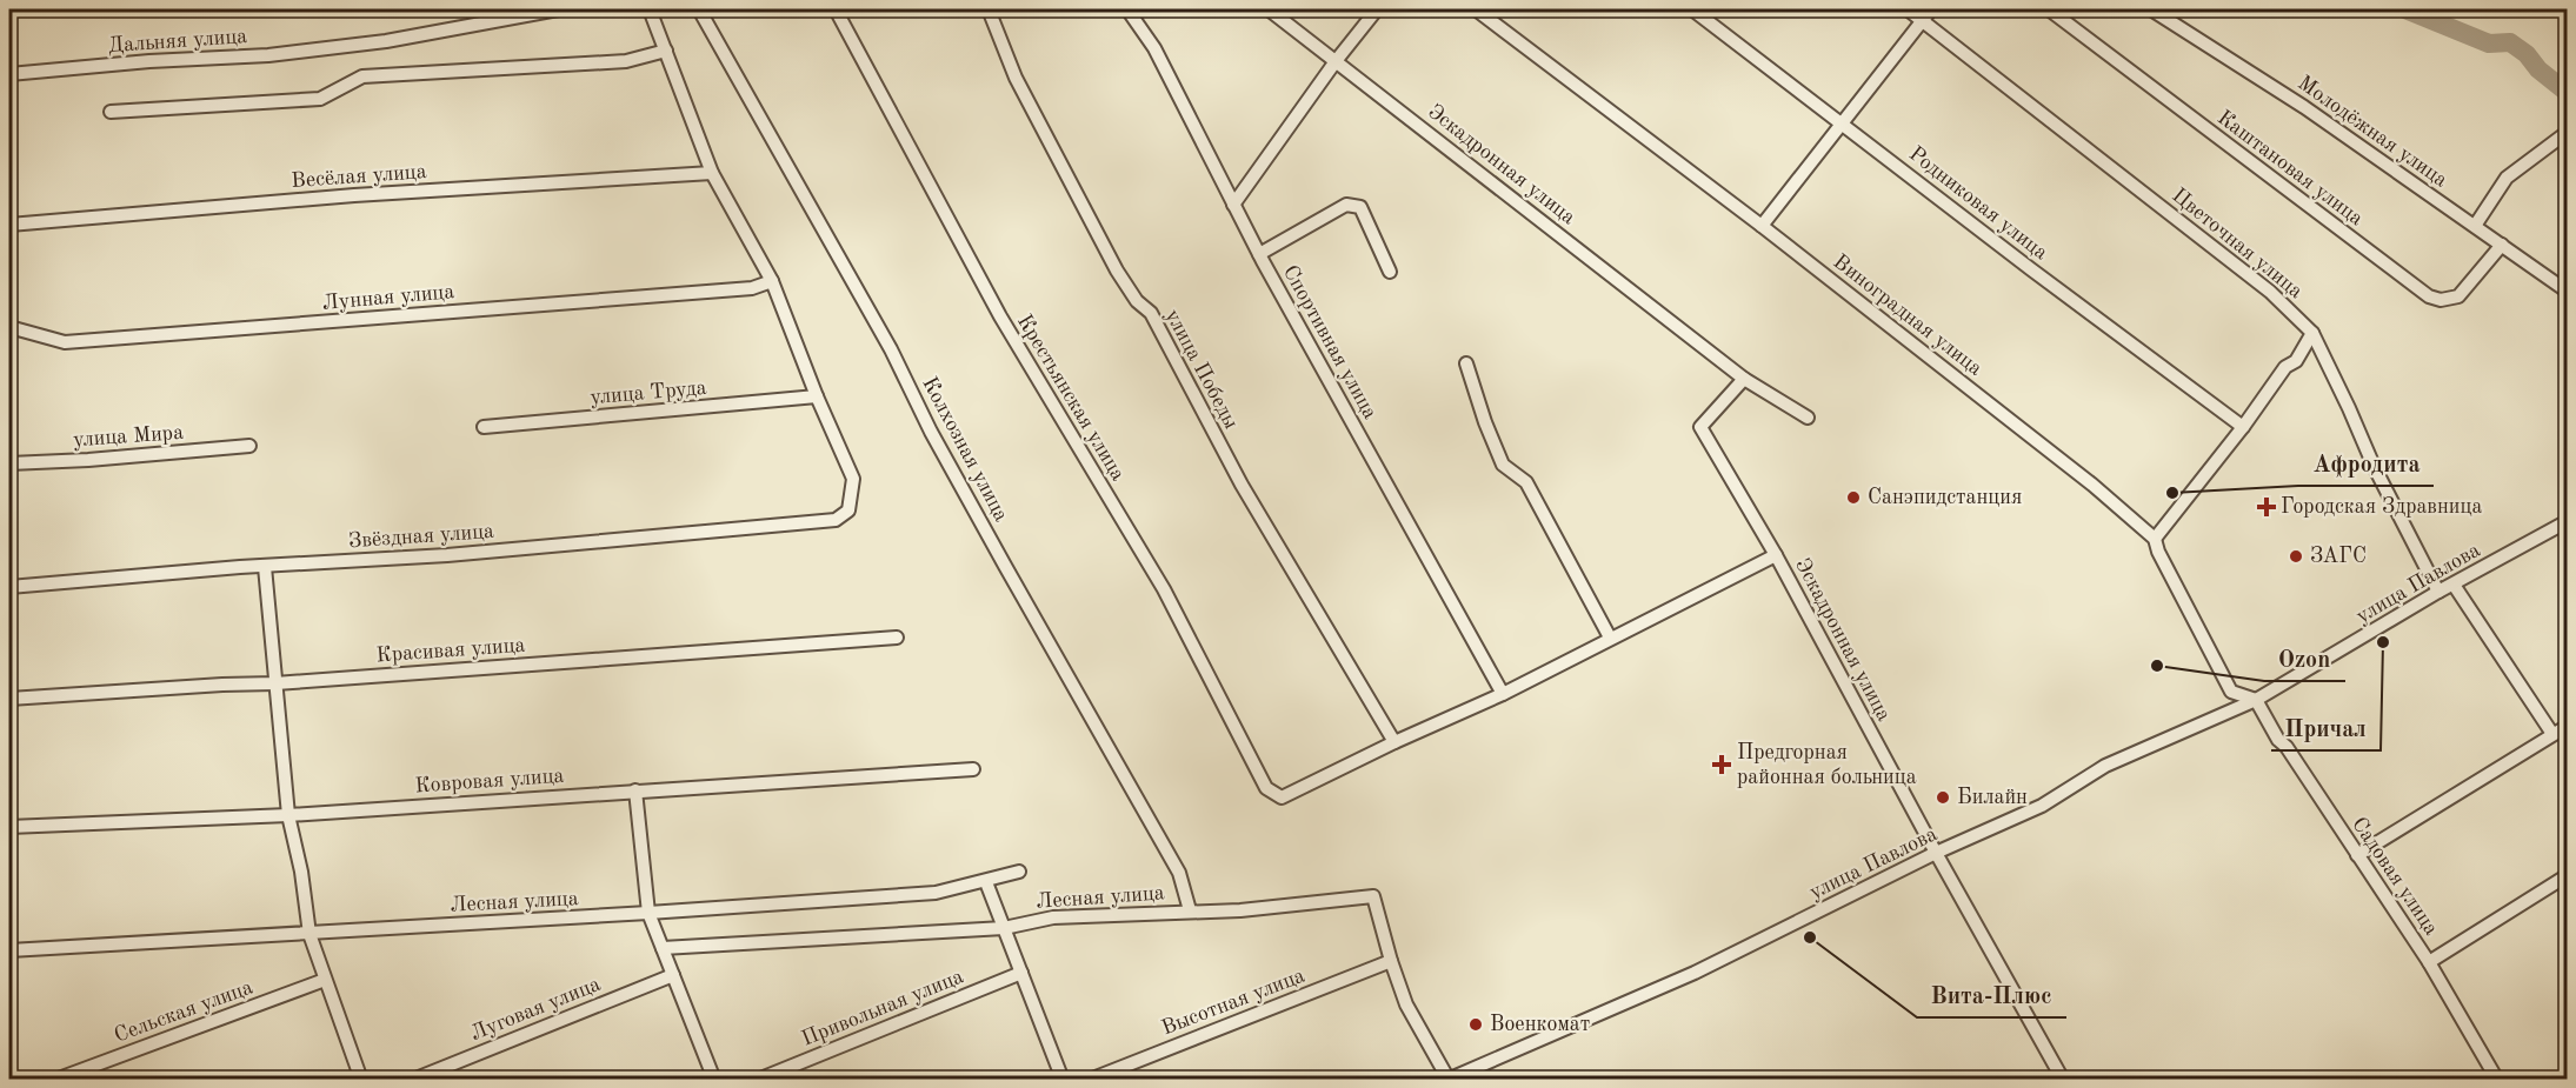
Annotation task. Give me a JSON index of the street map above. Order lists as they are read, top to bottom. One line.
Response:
{"streets":{"street":["Дальняя улица","Молодёжная улица","Эскадронная улица","Каштановая улица","Весёлая улица","Родниковая улица","Цветочная улица","Лунная улица","Виноградная улица","Спортивная улица","улица Победы","улица Труда","Крестьянская улица","улица Мира","Колхозная улица","Звёздная улица","улица Павлова","Красивая улица","Ковровая улица","Садовая улица","Лесная улица","Высотная улица","Привольная улица","Луговая улица","Сельская улица"]},"crossings":[["Молодёжная улица","Каштановая улица"],["Эскадронная улица","улица Павлова"],["Цветочная улица","улица Павлова"],["Виноградная улица","улица Павлова"],["Виноградная улица","Садовая улица"],["улица Победы","Крестьянская улица"],["улица Труда","Звёздная улица"],["Колхозная улица","Лесная улица"],["улица Павлова","Садовая улица"],["Лесная улица","Высотная улица"]],"places":{"other":["Афродита","Санэпидстанция","ЗАГС","Причал","Ozon","Билайн","Вита-Плюс","Военкомат"],"health":["Городская Здравница","Предгорная районная больница"]}}
